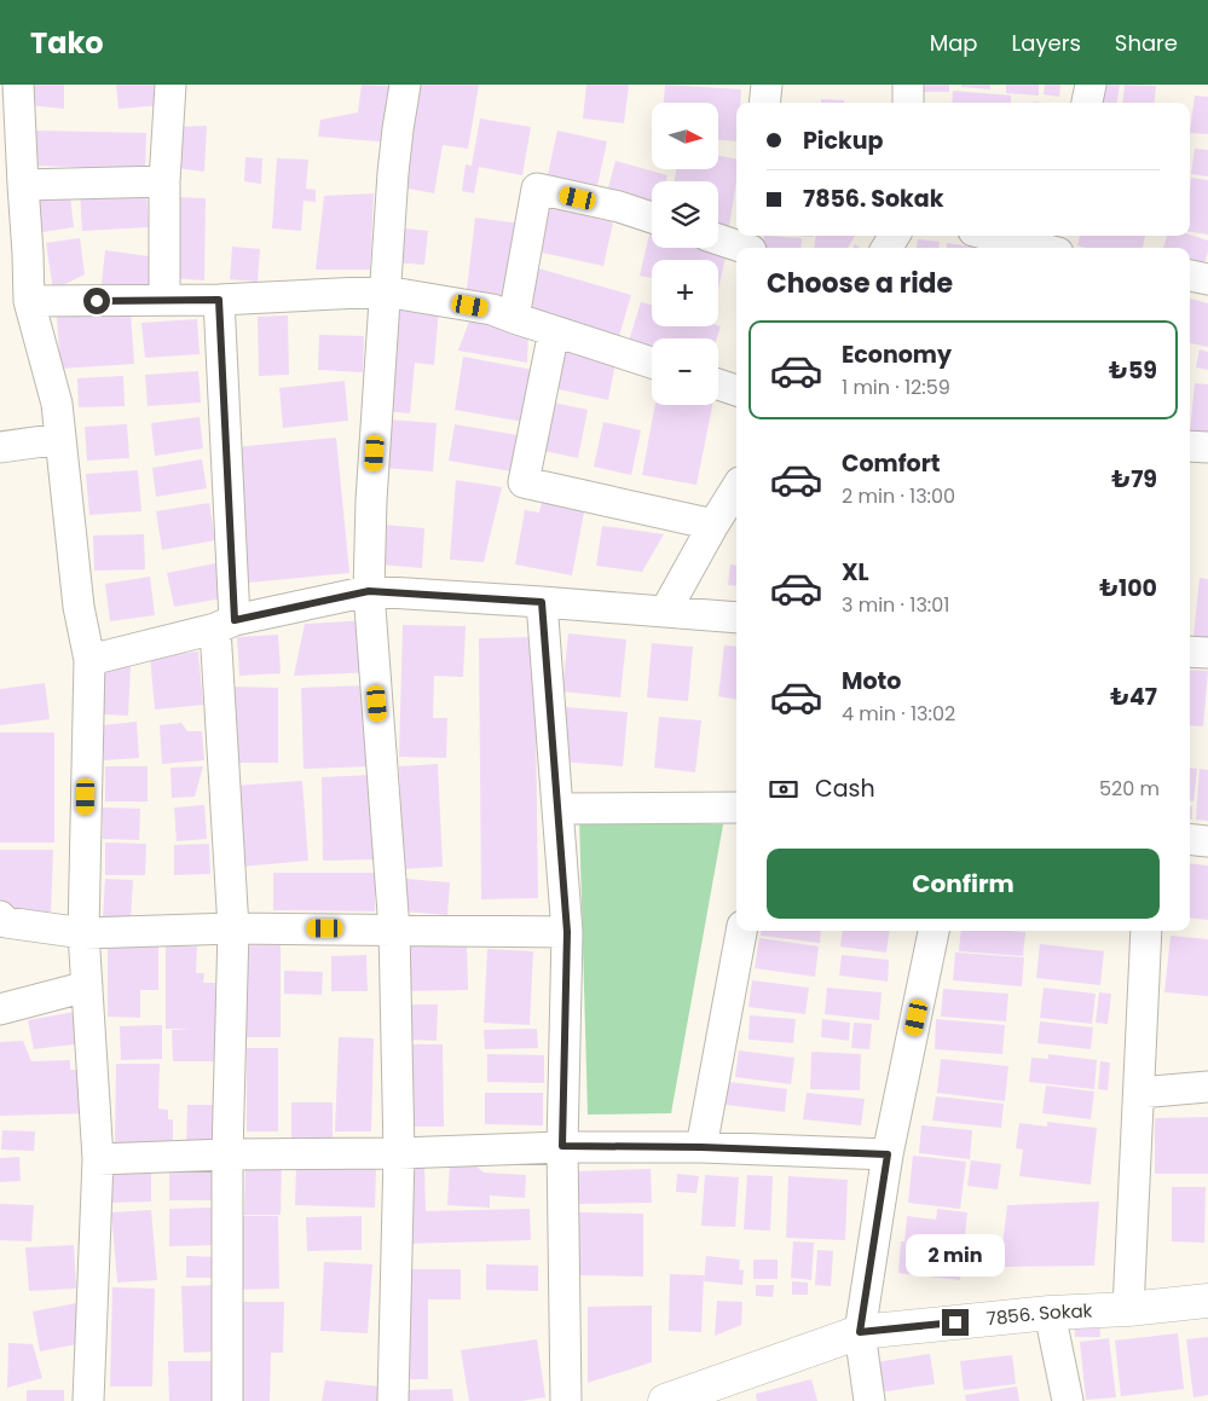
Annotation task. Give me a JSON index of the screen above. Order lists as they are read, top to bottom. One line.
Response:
{"streets":{"street":["7856. Sokak"]},"north":"right","page":{"header":"Tako","nav":["Map","Layers","Share"],"map_buttons":["+","−"],"banner":["Pickup","7856. Sokak"],"heading":"Choose a ride","list":[{"name":"Economy","note":"1 min · 12:59","value":"₺59"},{"name":"Comfort","note":"2 min · 13:00","value":"₺79"},{"name":"XL","note":"3 min · 13:01","value":"₺100"},{"name":"Moto","note":"4 min · 13:02","value":"₺47"}],"pay":["Cash","520 m"],"buttons":"Confirm","bubble":"2 min"}}
